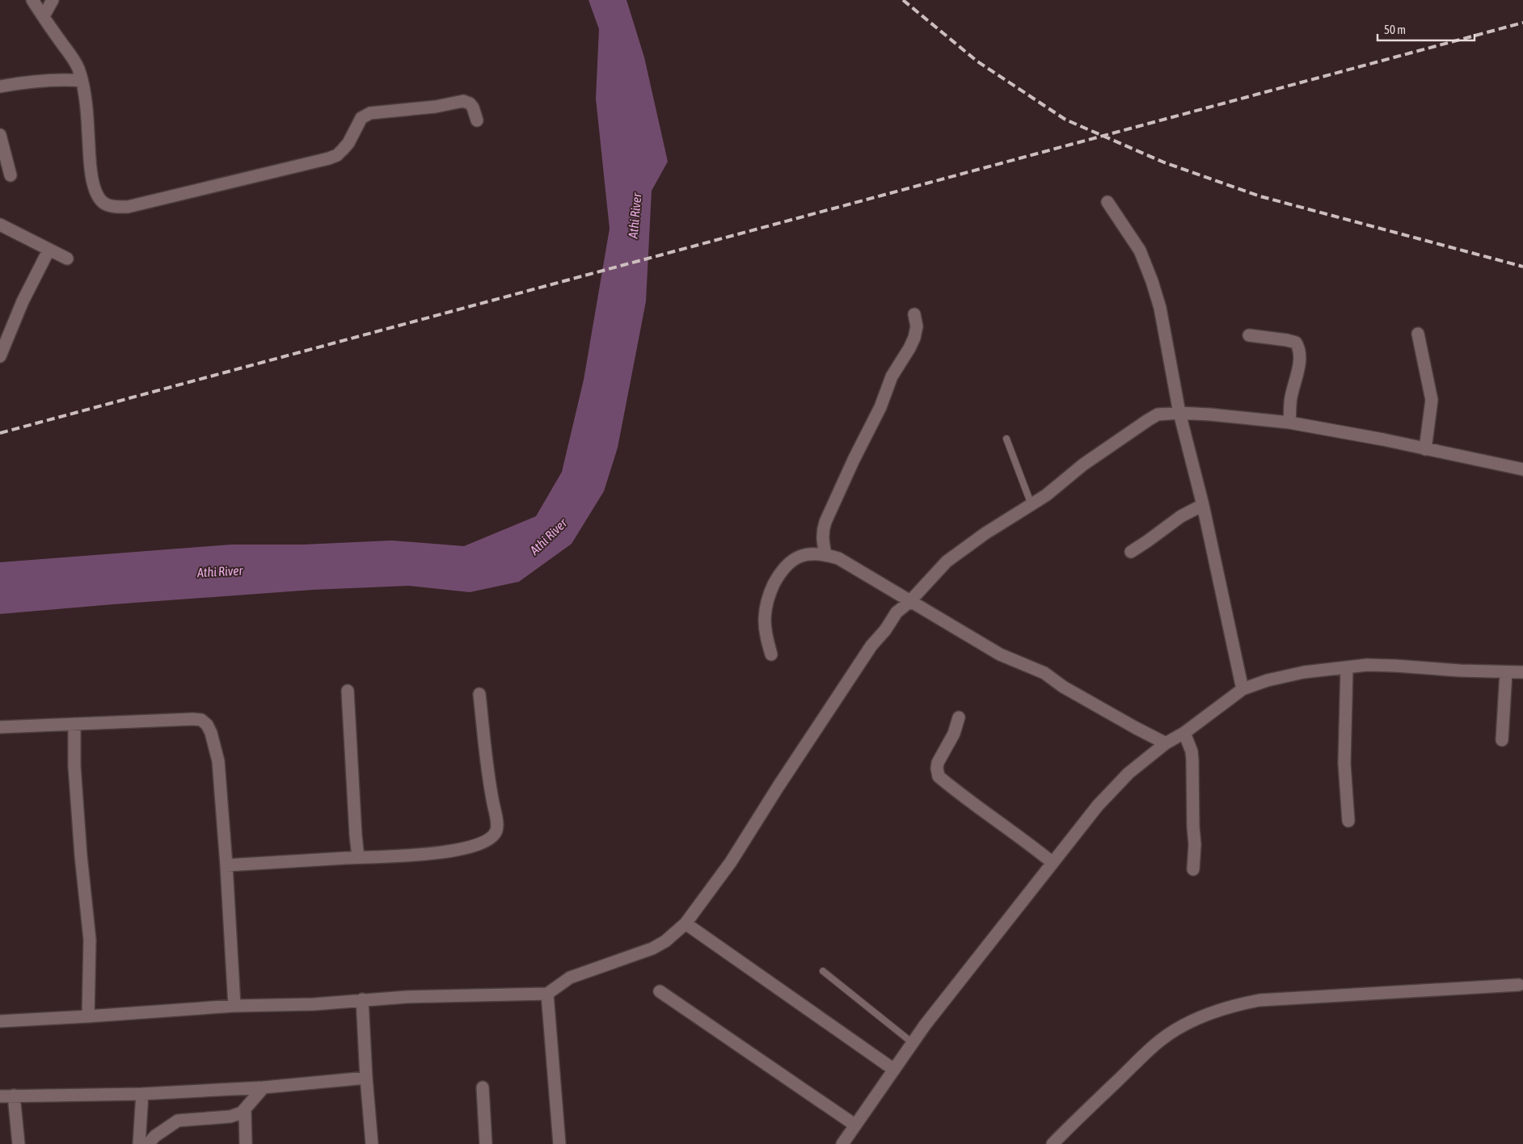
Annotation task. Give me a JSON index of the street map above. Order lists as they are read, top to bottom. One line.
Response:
{"water":["Athi River"],"scale_bar":"50 m"}
